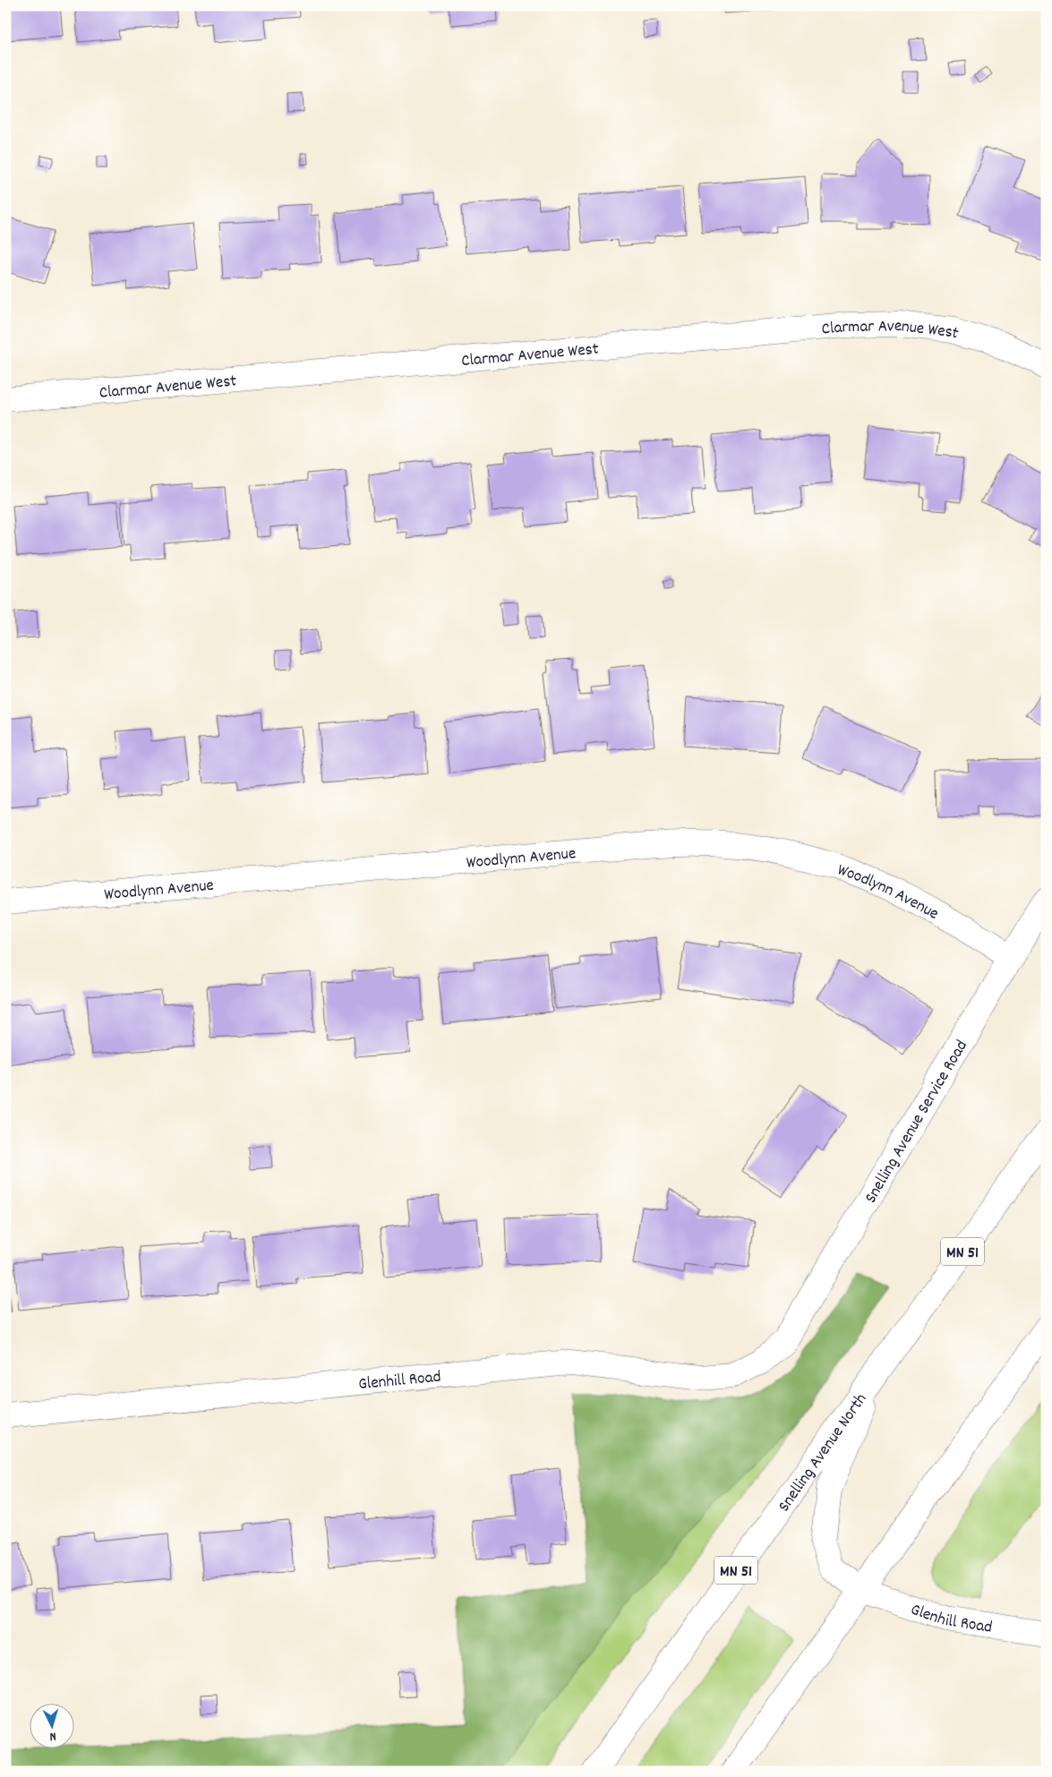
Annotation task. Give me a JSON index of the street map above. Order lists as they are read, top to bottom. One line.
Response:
{"streets":{"main road":["Clarmar Avenue West","Woodlynn Avenue","Snelling Avenue Service Road","MN 51","Glenhill Road","Snelling Avenue North"]},"crossings":[["Woodlynn Avenue","Snelling Avenue Service Road"],["Snelling Avenue Service Road","Glenhill Road"],["Glenhill Road","Snelling Avenue North"]],"north":"bottom"}
